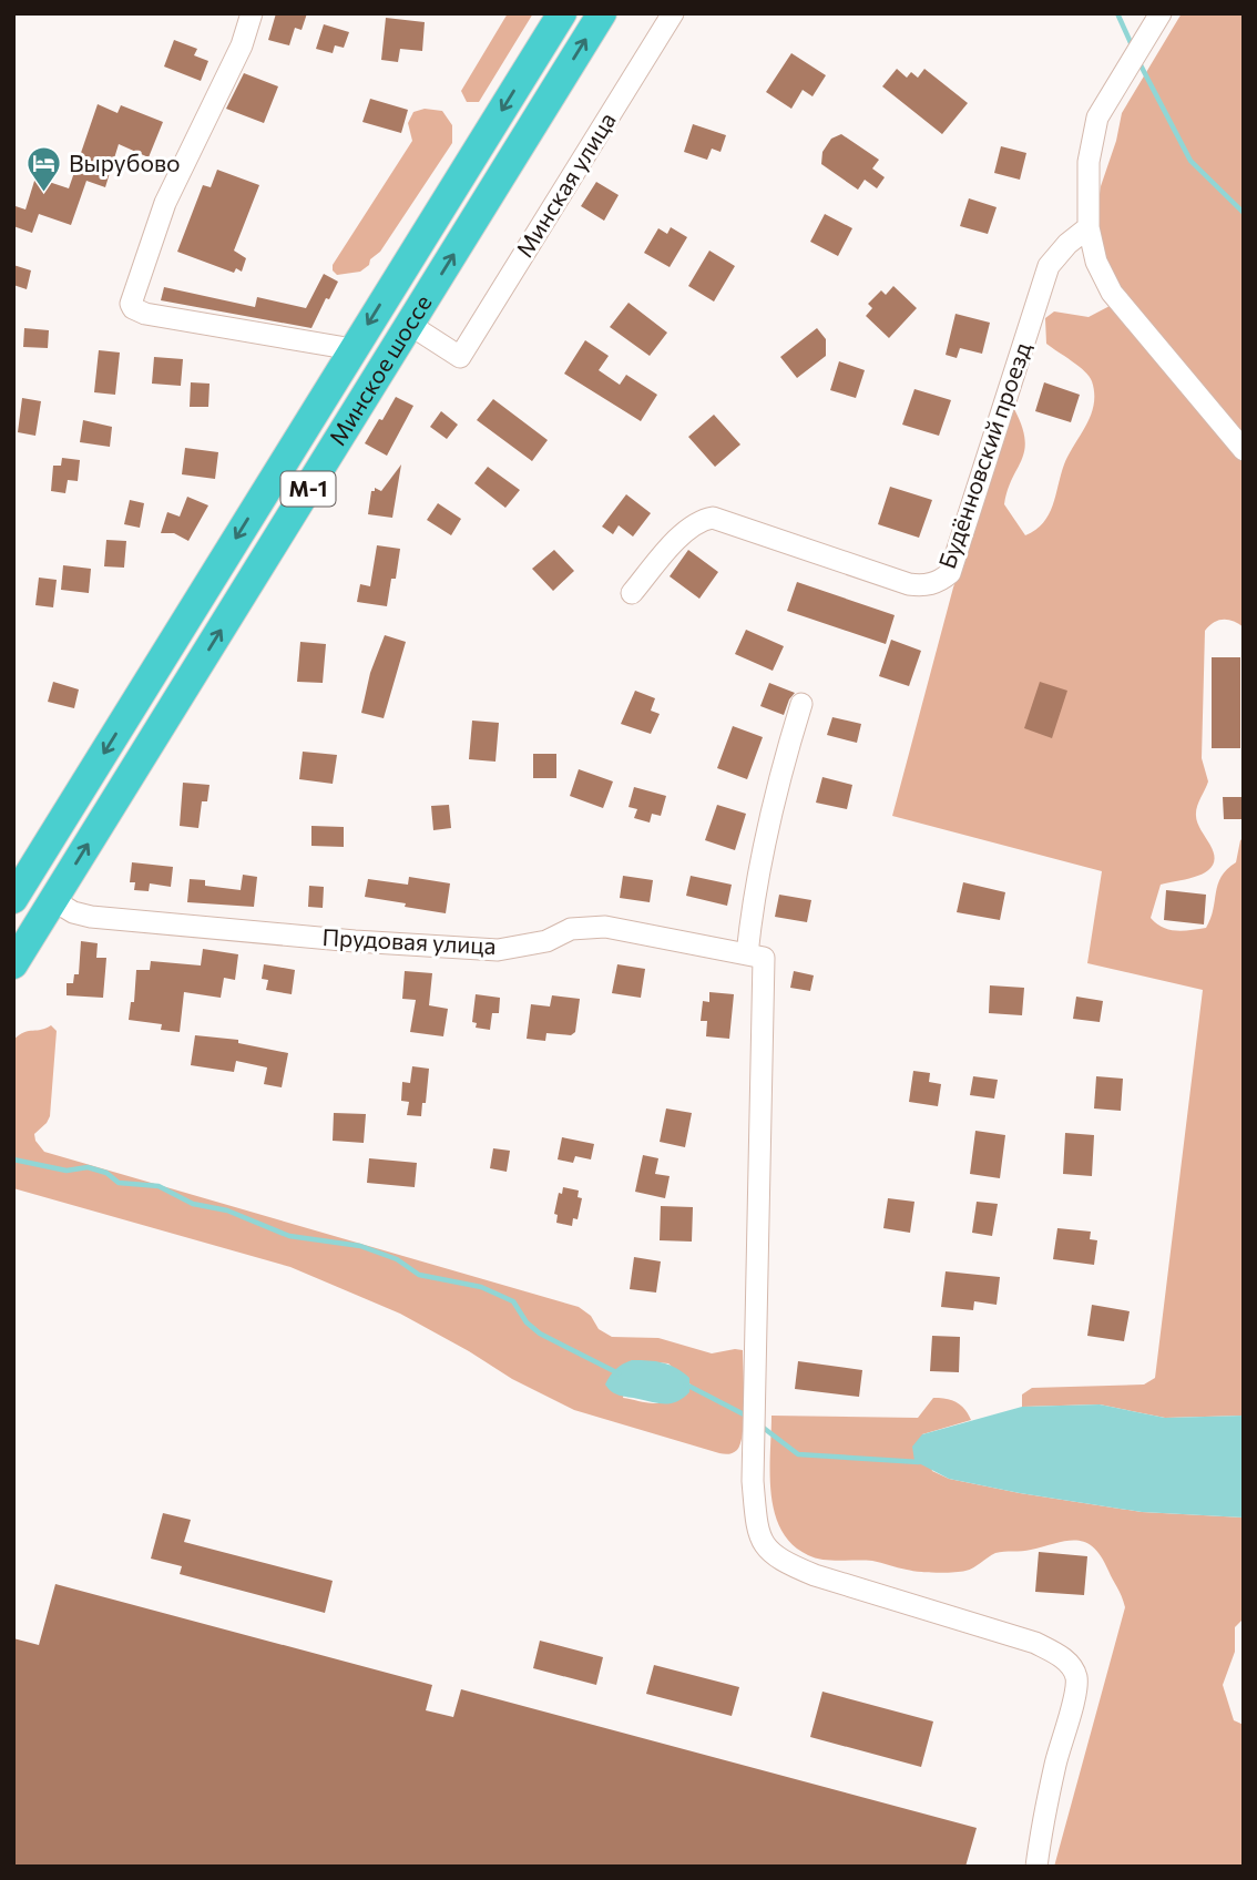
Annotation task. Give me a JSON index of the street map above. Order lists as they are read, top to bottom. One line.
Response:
{"streets":{"highway":["Минское шоссе","М-1"],"street":["Минская улица","Будённовский проезд","Прудовая улица"]},"crossings":[["Минская улица","Минское шоссе"],["Минское шоссе","Прудовая улица"]],"places":{"hotel":["Вырубово"]}}
